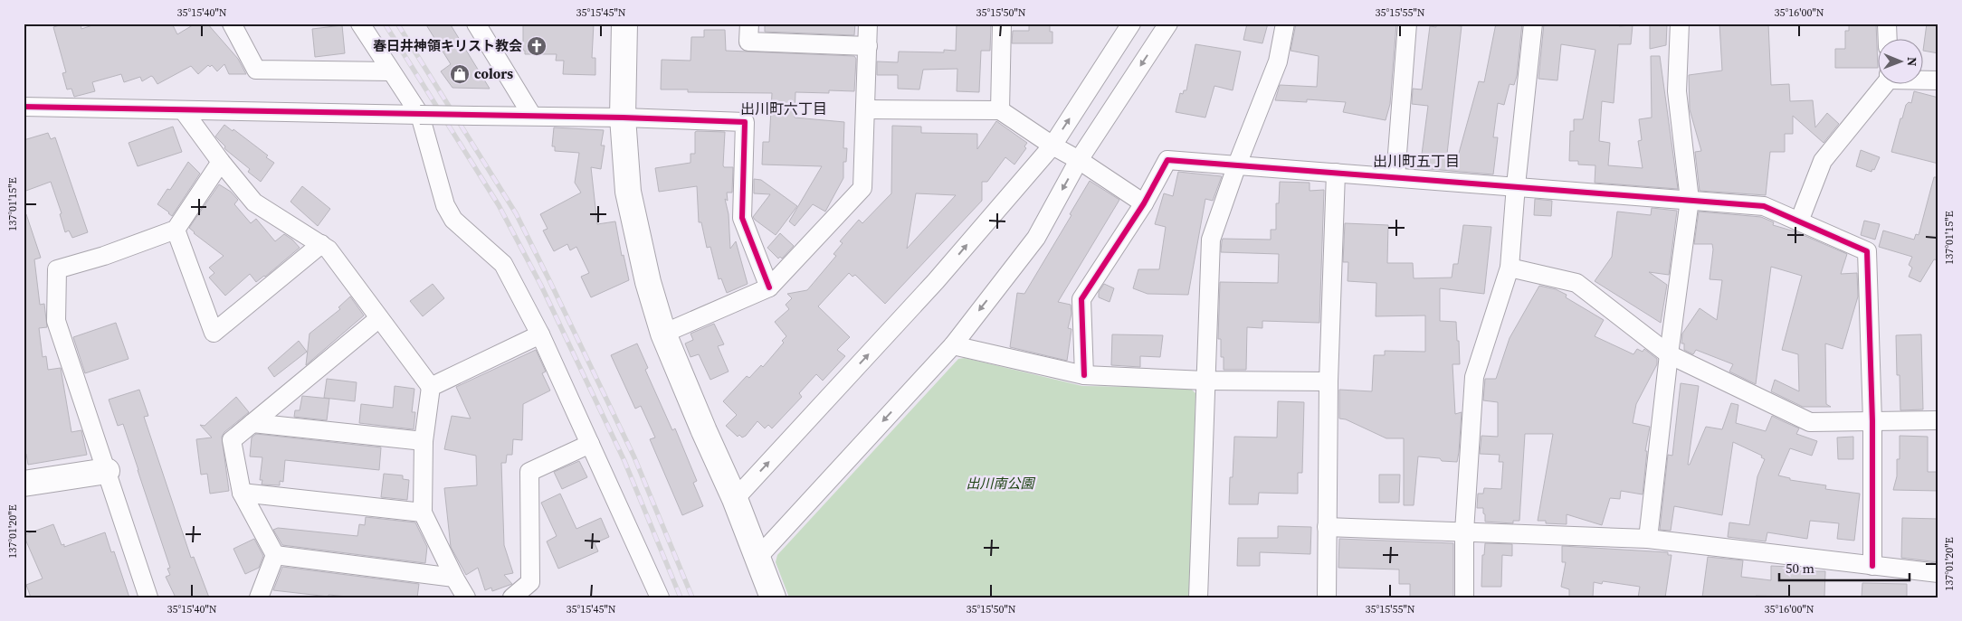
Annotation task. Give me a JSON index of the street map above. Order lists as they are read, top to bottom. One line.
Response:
{"districts":["出川町六丁目","出川町五丁目"],"parks":["出川南公園"],"places":{"church":["春日井神領キリスト教会"],"shop":["colors"]},"scale_bar":"50 m","north":"right","coordinates":["35°15'40\"N","35°15'45\"N","35°15'50\"N","35°15'55\"N","35°16'00\"N","137°01'15\"E","137°01'20\"E"]}
